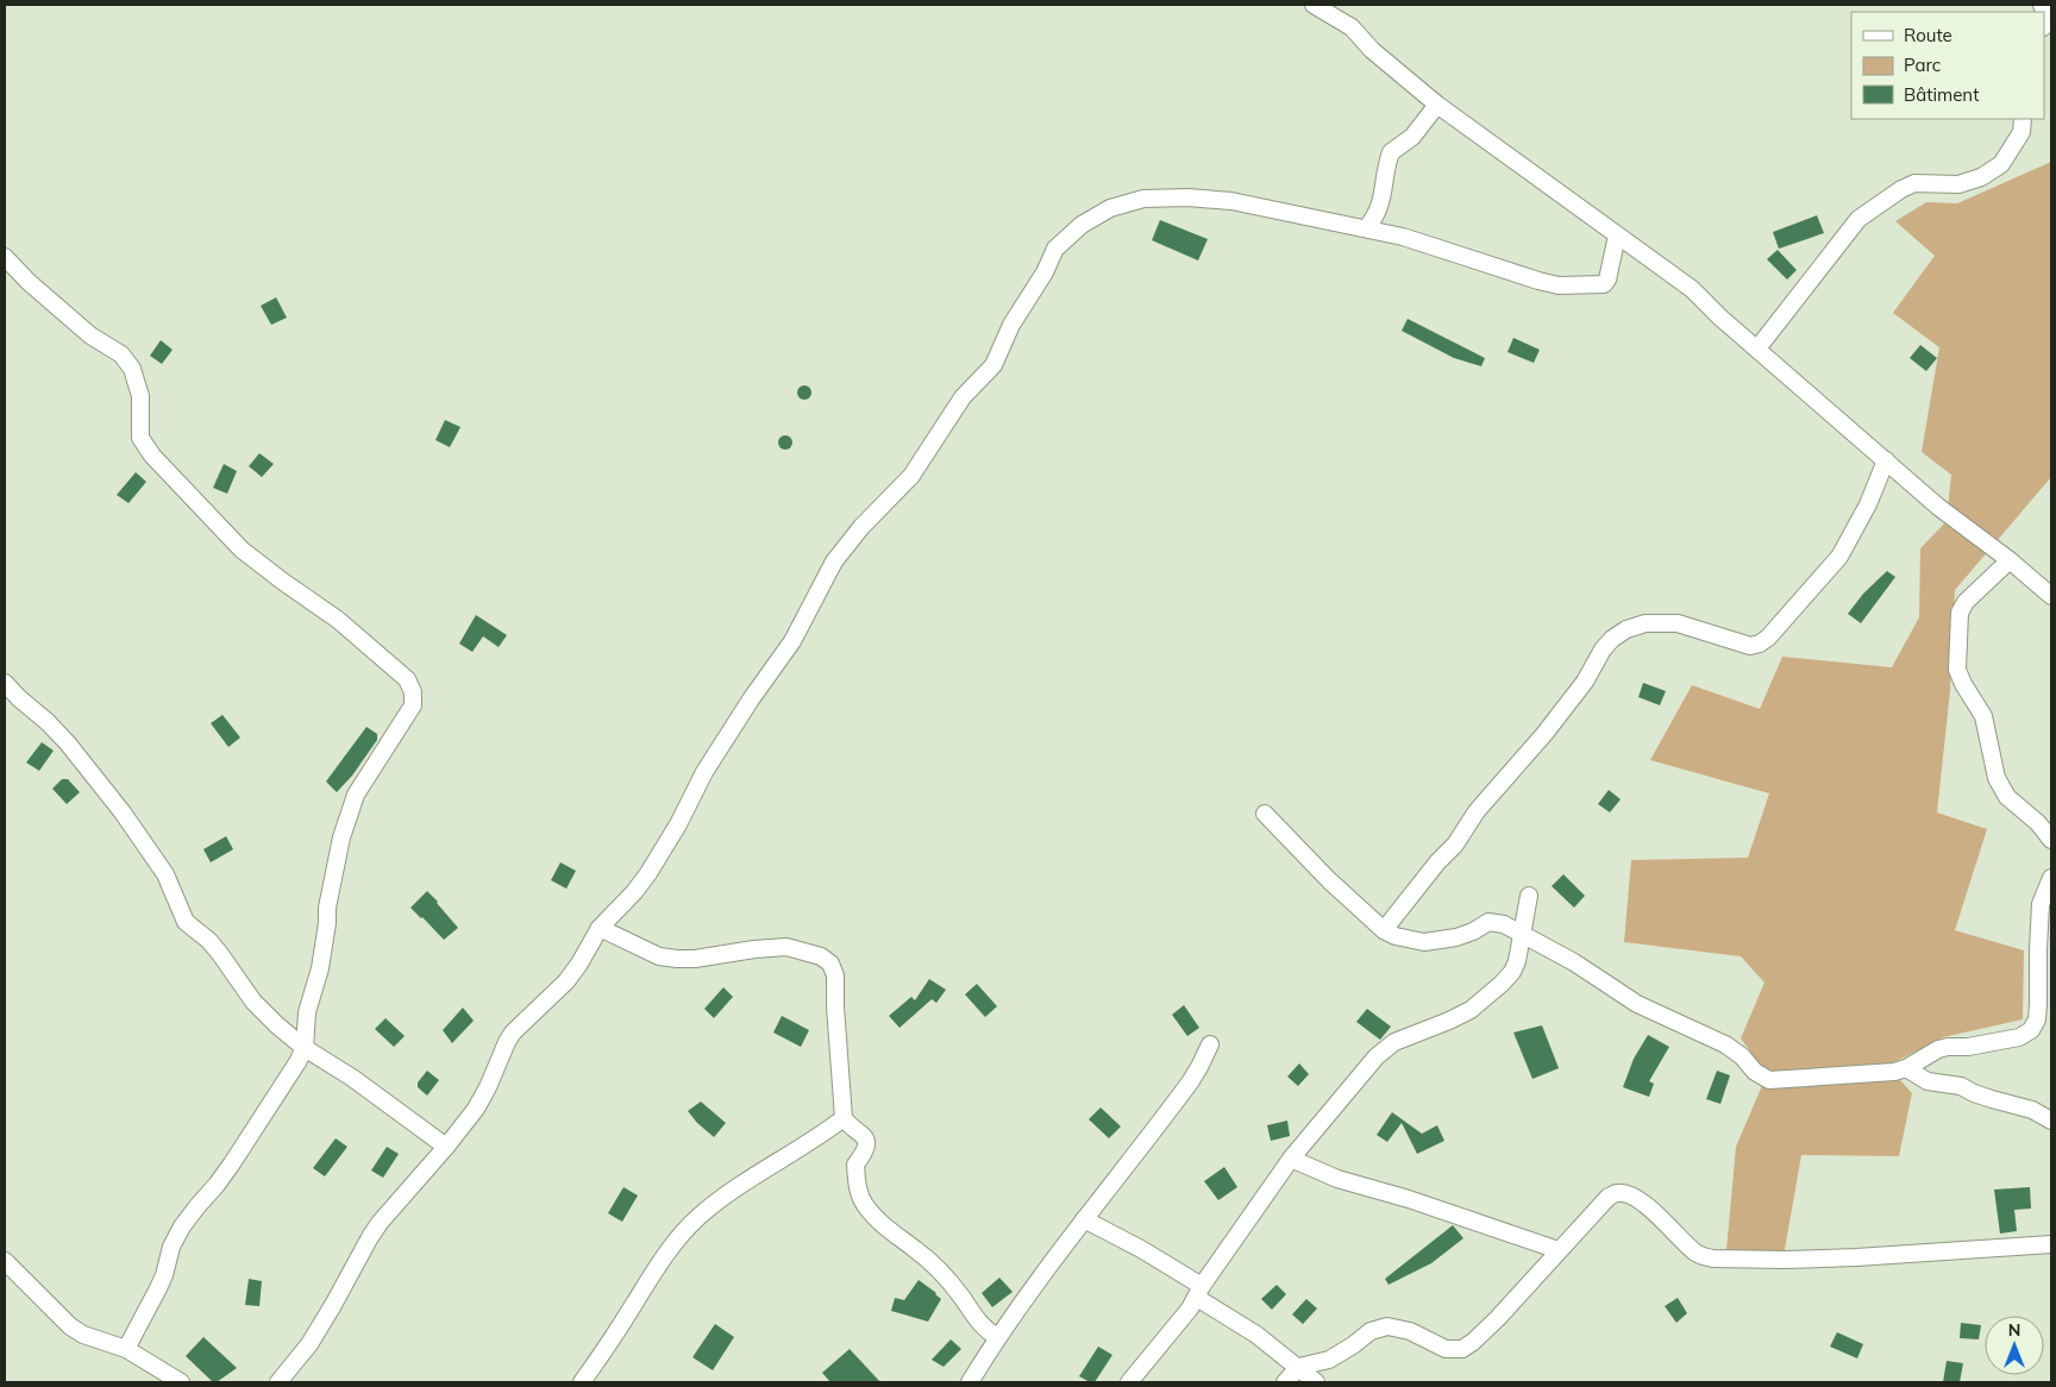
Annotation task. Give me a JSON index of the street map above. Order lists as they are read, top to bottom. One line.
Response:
{"legend":["Route","Parc","Bâtiment"],"north":"top"}
